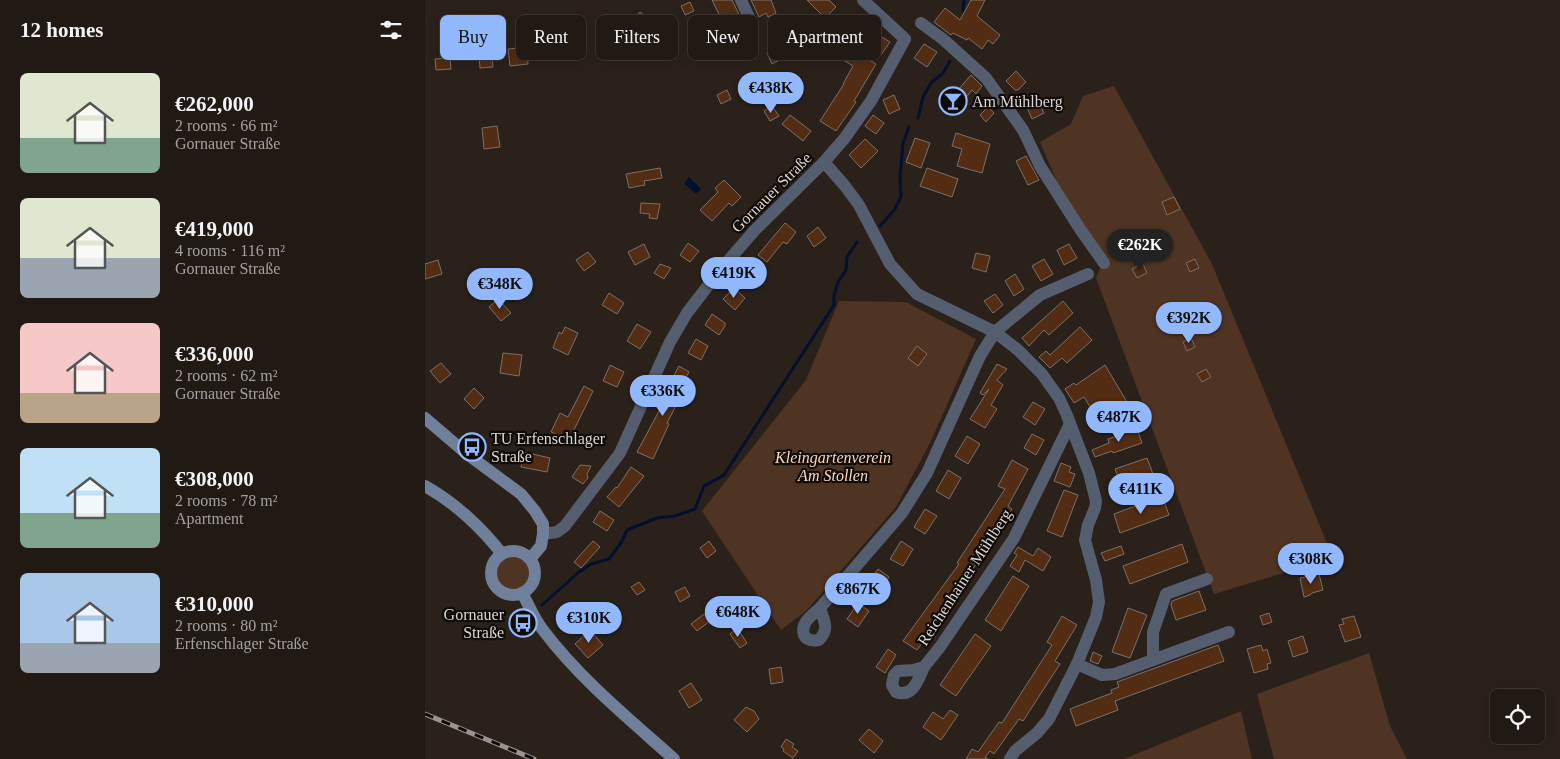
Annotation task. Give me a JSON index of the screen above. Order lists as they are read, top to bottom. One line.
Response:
{"streets":{"street":["Gornauer Straße","Reichenhainer Mühlberg"]},"parks":["Kleingartenverein Am Stollen"],"places":{"bar":["Am Mühlberg"],"bus stop":["TU Erfenschlager Straße","Gornauer Straße"]},"page":{"heading":"12 homes","chip":["Buy","Rent","Filters","New","Apartment"],"list":[{"name":"€262,000","note":"2 rooms · 66 m² · Gornauer Straße"},{"name":"€419,000","note":"4 rooms · 116 m² · Gornauer Straße"},{"name":"€336,000","note":"2 rooms · 62 m² · Gornauer Straße"},{"name":"€308,000","note":"2 rooms · 78 m² · Apartment"},{"name":"€310,000","note":"2 rooms · 80 m² · Erfenschlager Straße"}],"price":["€438K","€262K","€419K","€348K","€392K","€336K","€487K","€411K","€308K","€867K","€648K","€310K"]}}
